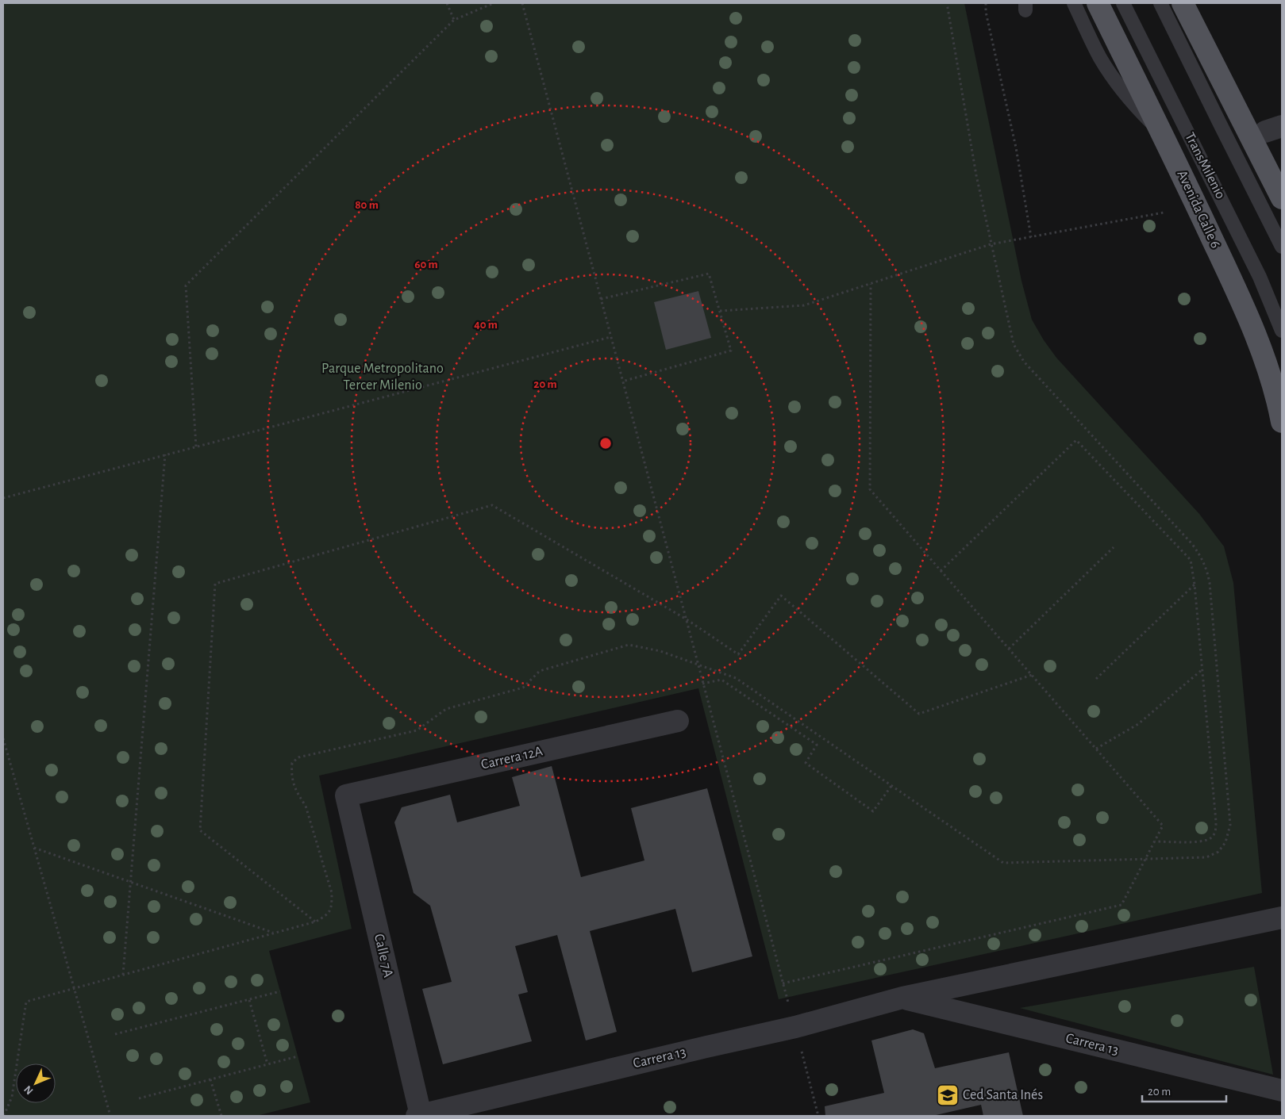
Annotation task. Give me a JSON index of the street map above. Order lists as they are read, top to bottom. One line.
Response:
{"streets":{"main road":["Avenida Calle 6"],"street":["Carrera 12A","Calle 7A","Carrera 13"],"lane":["TransMilenio"]},"crossings":[["Carrera 12A","Calle 7A"],["Calle 7A","Carrera 13"]],"parks":["Parque Metropolitano Tercer Milenio"],"places":{"school or university":["Ced Santa Inés"]},"scale_bar":"20 m","north":"bottom left","rings":["80 m","60 m","40 m","20 m"]}
